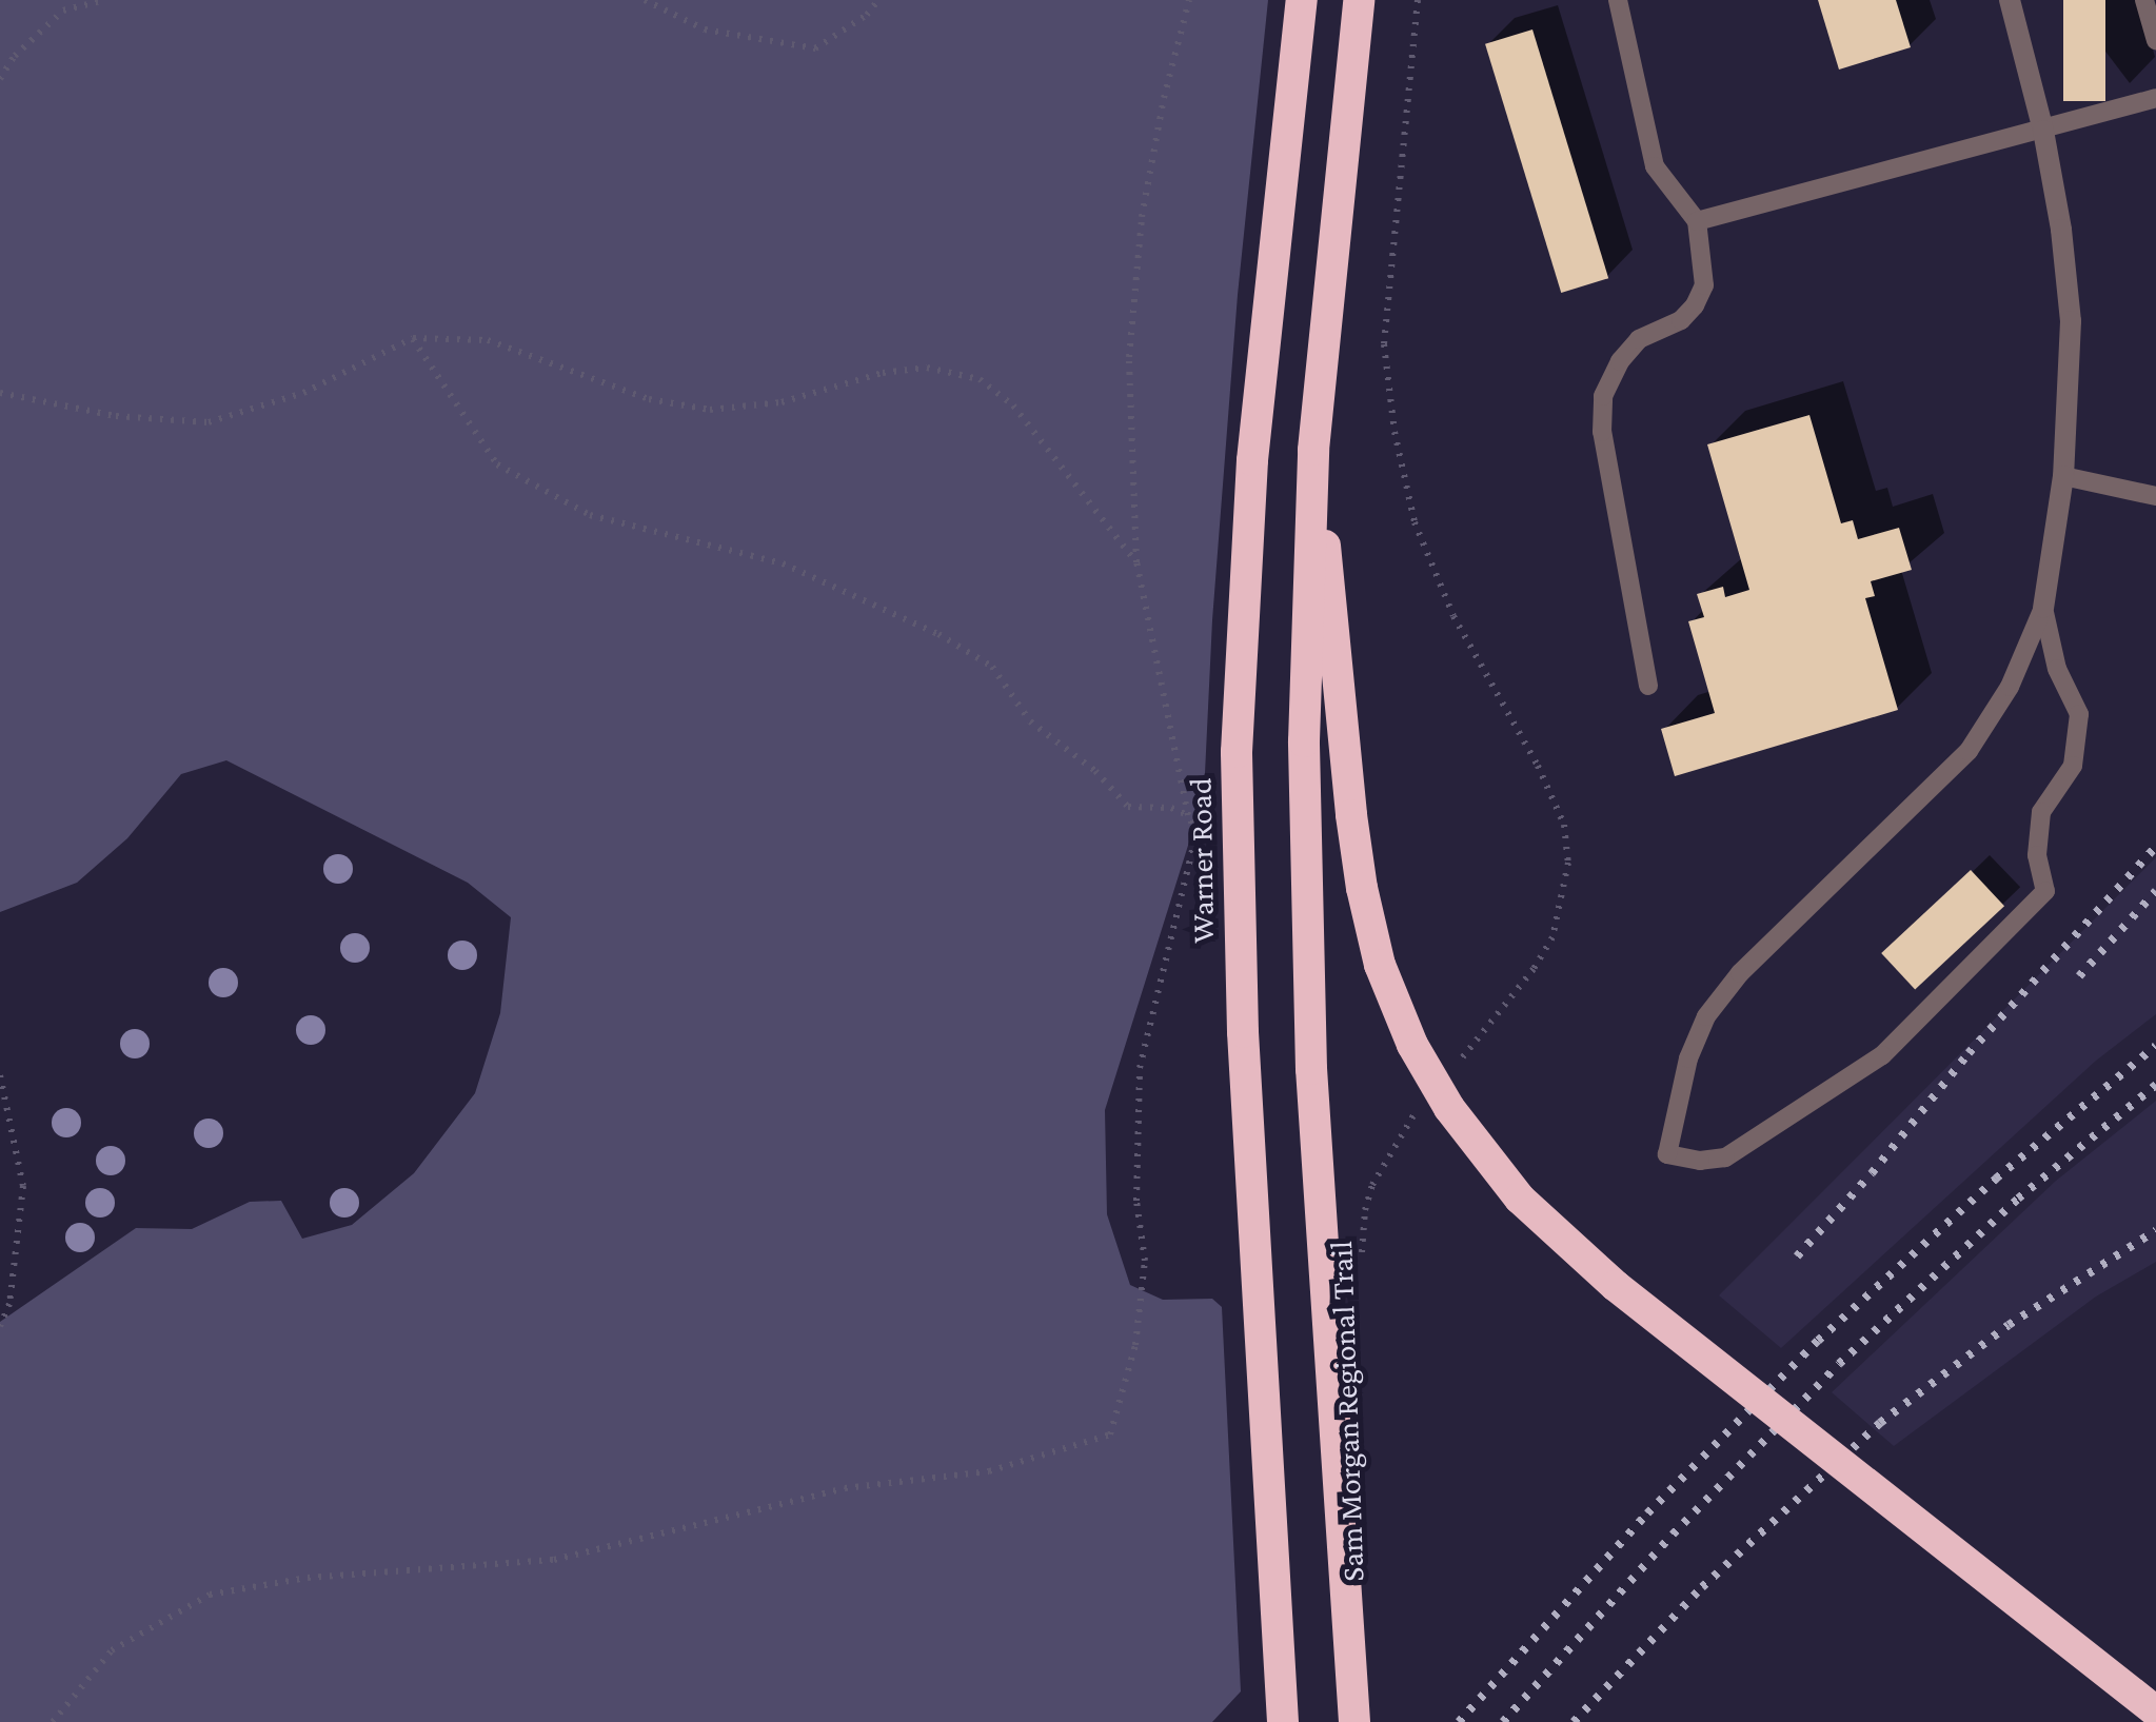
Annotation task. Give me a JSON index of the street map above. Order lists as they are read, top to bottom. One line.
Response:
{"streets":{"highway":["Warner Road"],"path":["Sam Morgan Regional Trail"]}}
